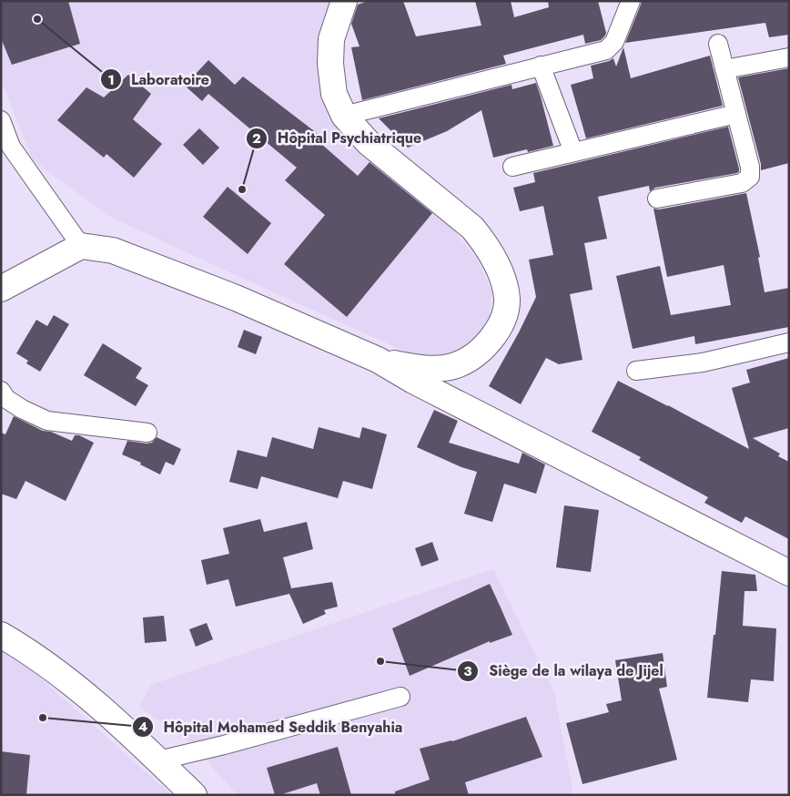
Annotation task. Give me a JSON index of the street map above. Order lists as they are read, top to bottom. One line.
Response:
{"places":["Laboratoire","Hôpital Psychiatrique","Siège de la wilaya de Jijel","Hôpital Mohamed Seddik Benyahia"]}
